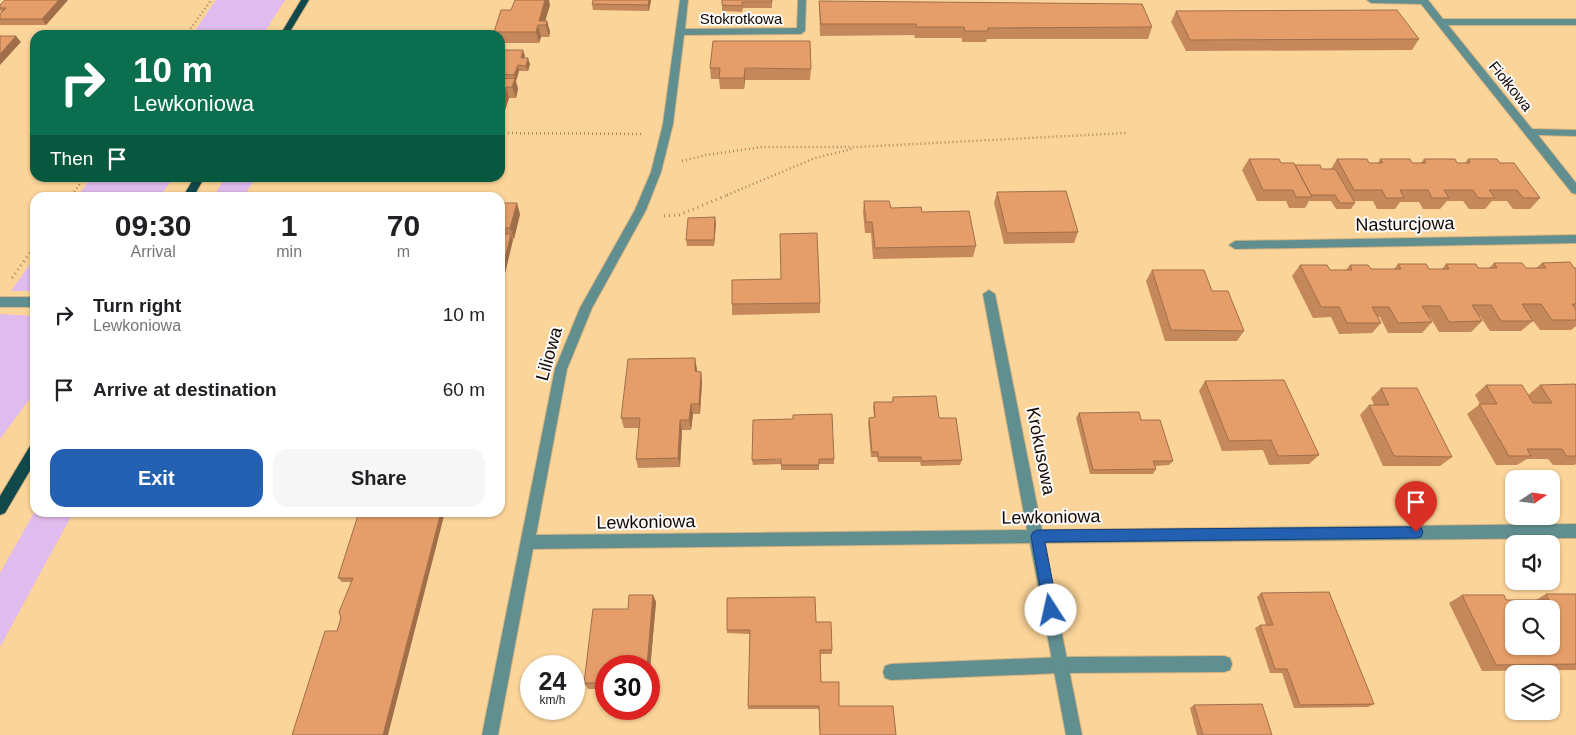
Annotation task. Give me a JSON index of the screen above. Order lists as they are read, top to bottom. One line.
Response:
{"streets":{"street":["Stokrotkowa","Fiołkowa","Nasturcjowa","Liliowa","Krokusowa","Lewkoniowa"]},"crossings":[["Stokrotkowa","Liliowa"],["Liliowa","Lewkoniowa"],["Krokusowa","Lewkoniowa"]],"north":"right","page":{"turn":["10 m","Lewkoniowa"],"then":"Then","eta":["09:30","Arrival","1","min","70","m"],"list":[{"name":"Turn right","note":"Lewkoniowa","value":"10 m"},{"name":"Arrive at destination","value":"60 m"}],"buttons":["Exit","Share"],"speed":"24 km/h","limit":"30"}}
